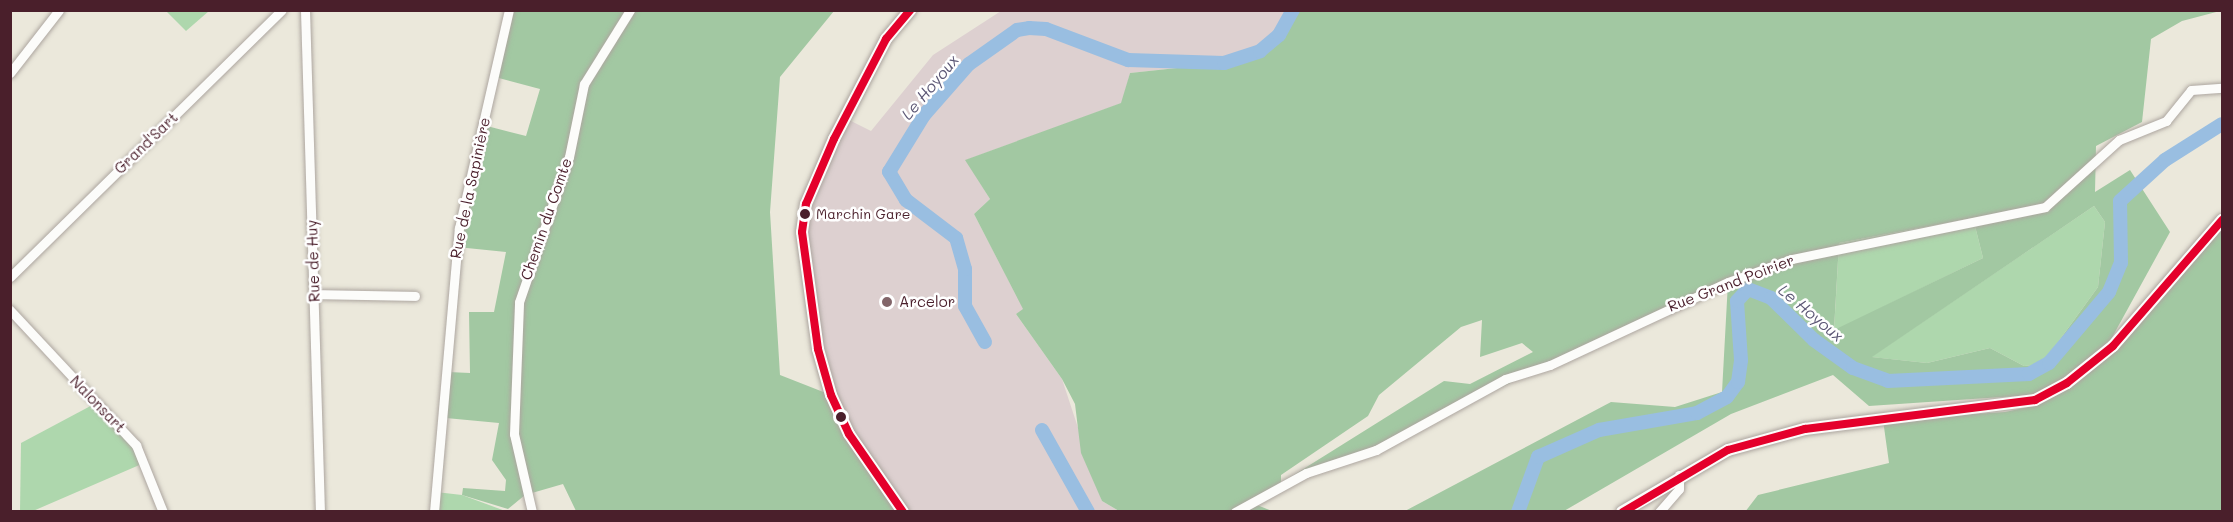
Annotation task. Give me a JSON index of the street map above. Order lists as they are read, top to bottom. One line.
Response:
{"streets":{"street":["Grand'Sart","Rue de la Sapinière","Chemin du Comte","Rue de Huy","Rue Grand Poirier","Nalonsart"]},"water":["Le Hoyoux"],"places":["Marchin Gare","Arcelor"]}
